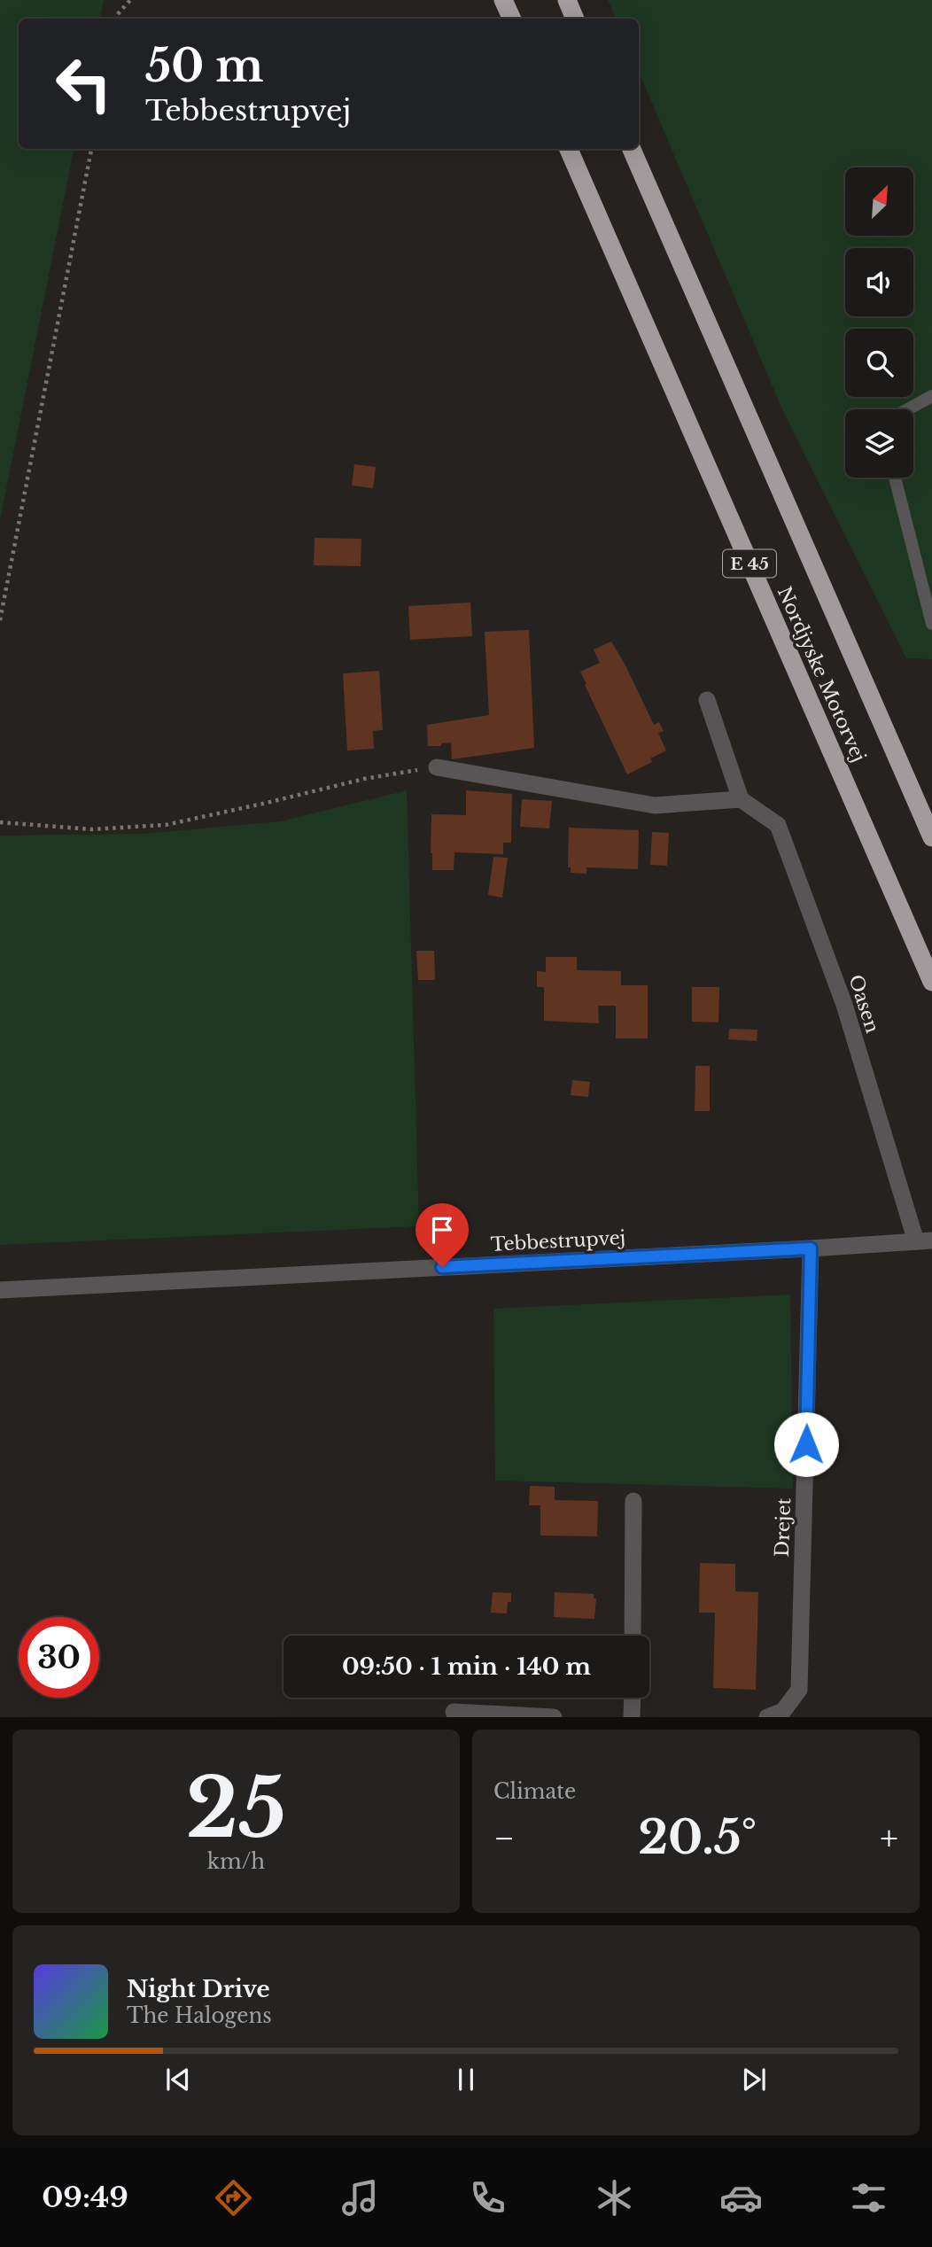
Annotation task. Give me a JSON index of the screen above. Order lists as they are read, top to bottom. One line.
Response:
{"streets":{"highway":["E 45","Nordjyske Motorvej"],"street":["Oasen","Tebbestrupvej","Drejet"]},"crossings":[["Oasen","Tebbestrupvej"],["Tebbestrupvej","Drejet"]],"north":"top right","page":{"turn":["50 m","Tebbestrupvej"],"limit":"30","trip":"09:50 · 1 min · 140 m","tile":[["25","km/h"],"Climate"],"heat":["−","20.5°","+"],"song":["Night Drive","The Halogens"],"tabs":"09:49"}}
